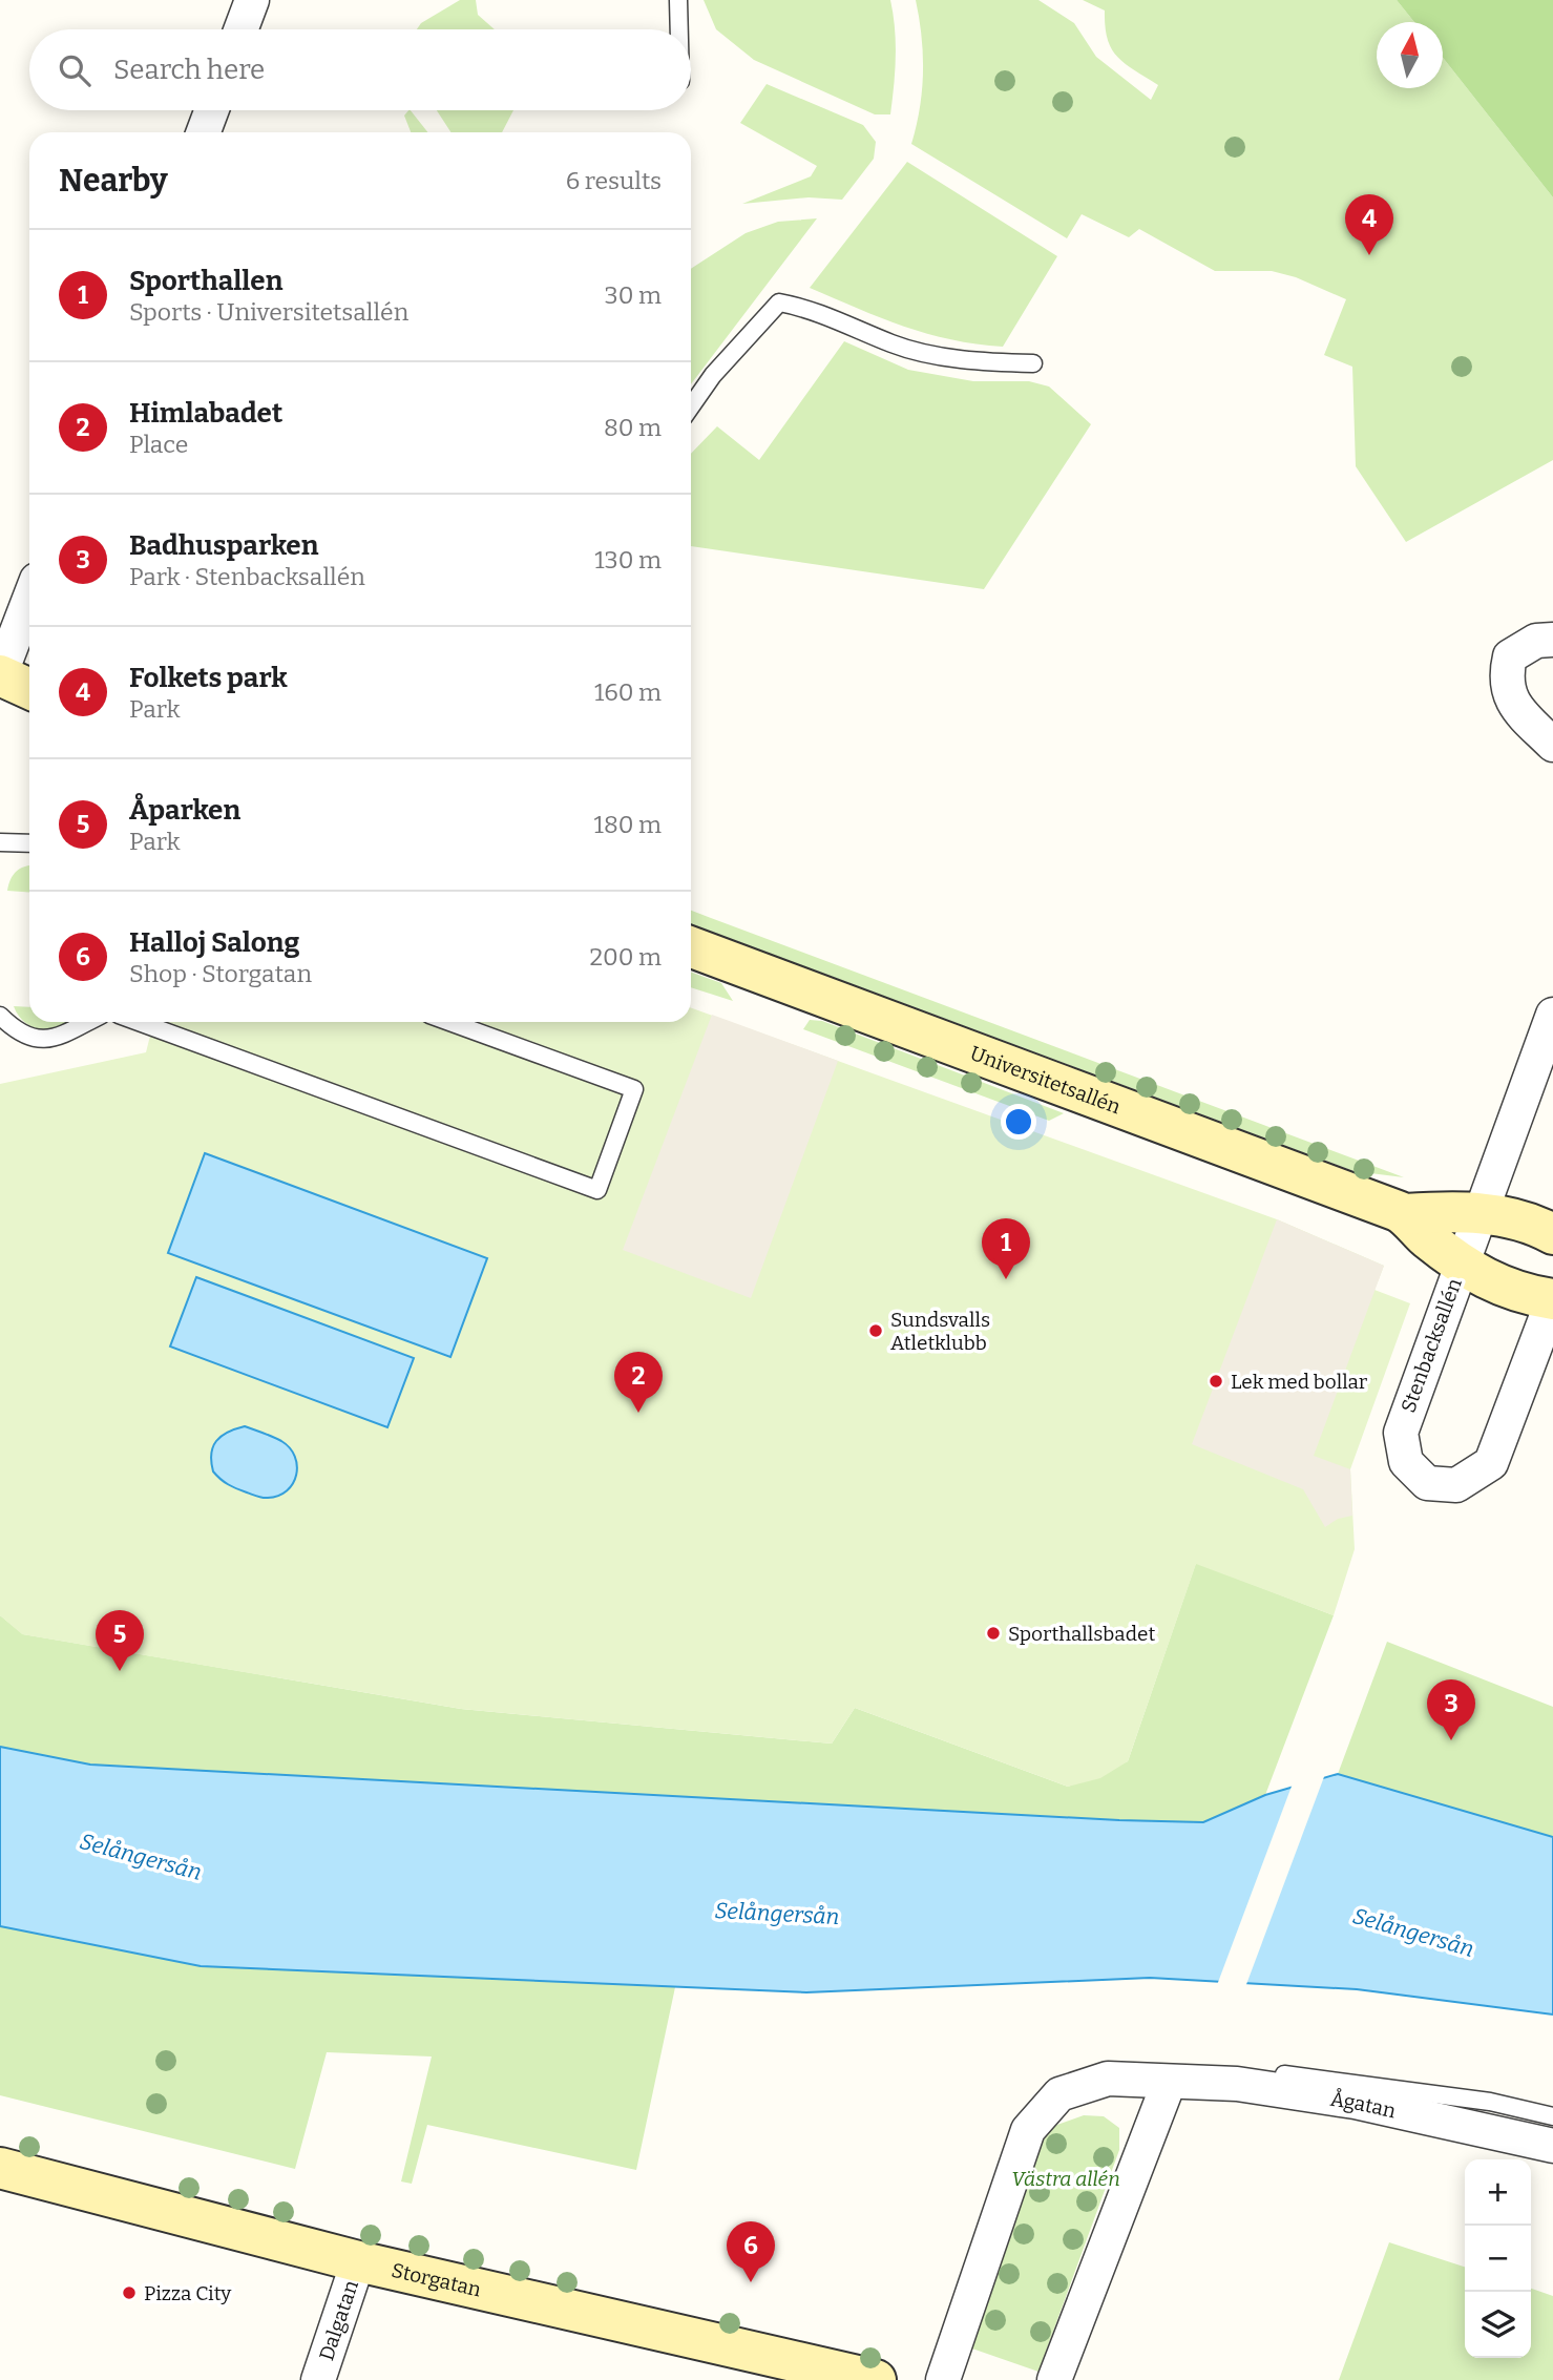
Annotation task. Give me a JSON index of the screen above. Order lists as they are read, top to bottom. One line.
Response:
{"streets":{"street":["Universitetsallén","Stenbacksallén","Ågatan","Storgatan","Dalgatan"]},"crossings":[["Universitetsallén","Stenbacksallén"],["Storgatan","Dalgatan"]],"water":["Selångersån"],"parks":["Västra allén"],"places":["Sundsvalls Atletklubb","Lek med bollar","Sporthallsbadet","Pizza City"],"north":"top","page":{"search":"Search here","heading":["Nearby","6 results"],"pins":["4","1","2","5","3","6"],"list":[{"mark":"1","name":"Sporthallen","note":"Sports · Universitetsallén","value":"30 m"},{"mark":"2","name":"Himlabadet","note":"Place","value":"80 m"},{"mark":"3","name":"Badhusparken","note":"Park · Stenbacksallén","value":"130 m"},{"mark":"4","name":"Folkets park","note":"Park","value":"160 m"},{"mark":"5","name":"Åparken","note":"Park","value":"180 m"},{"mark":"6","name":"Halloj Salong","note":"Shop · Storgatan","value":"200 m"}],"map_buttons":["+","−"]}}
